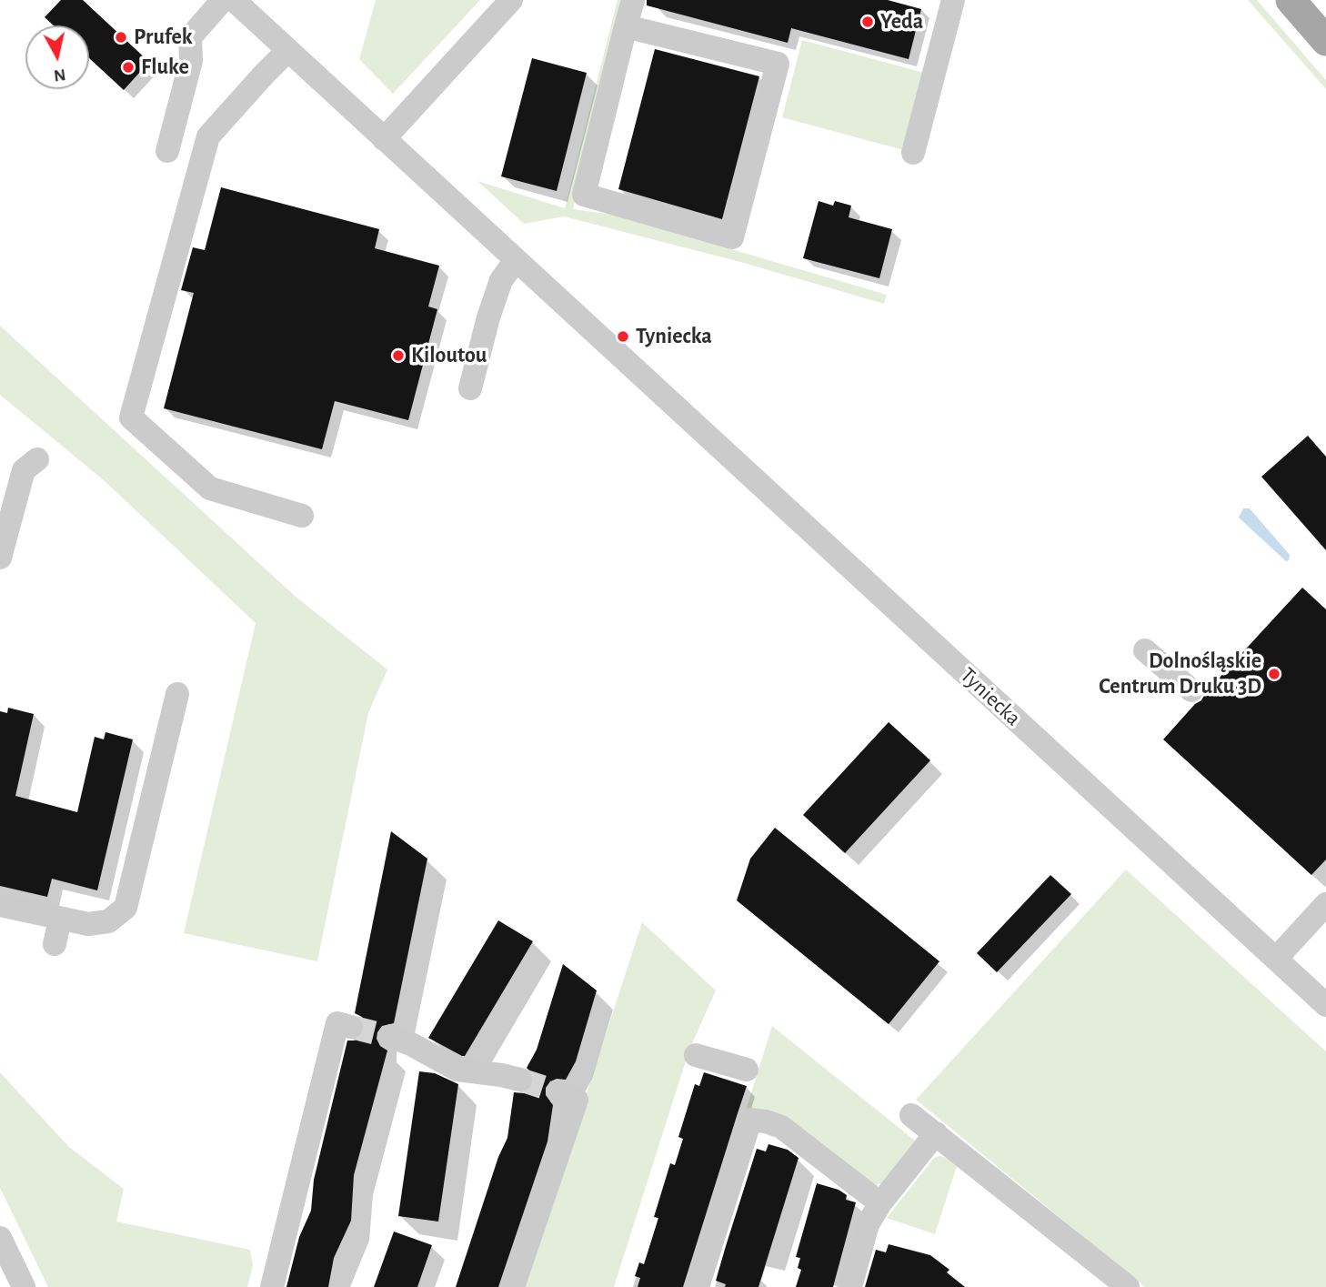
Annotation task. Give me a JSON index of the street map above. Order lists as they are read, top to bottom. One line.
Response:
{"streets":{"street":["Tyniecka"]},"places":["Yeda","Prufek","Fluke","Tyniecka","Kiloutou","Dolnośląskie Centrum Druku 3D"],"north":"bottom"}
